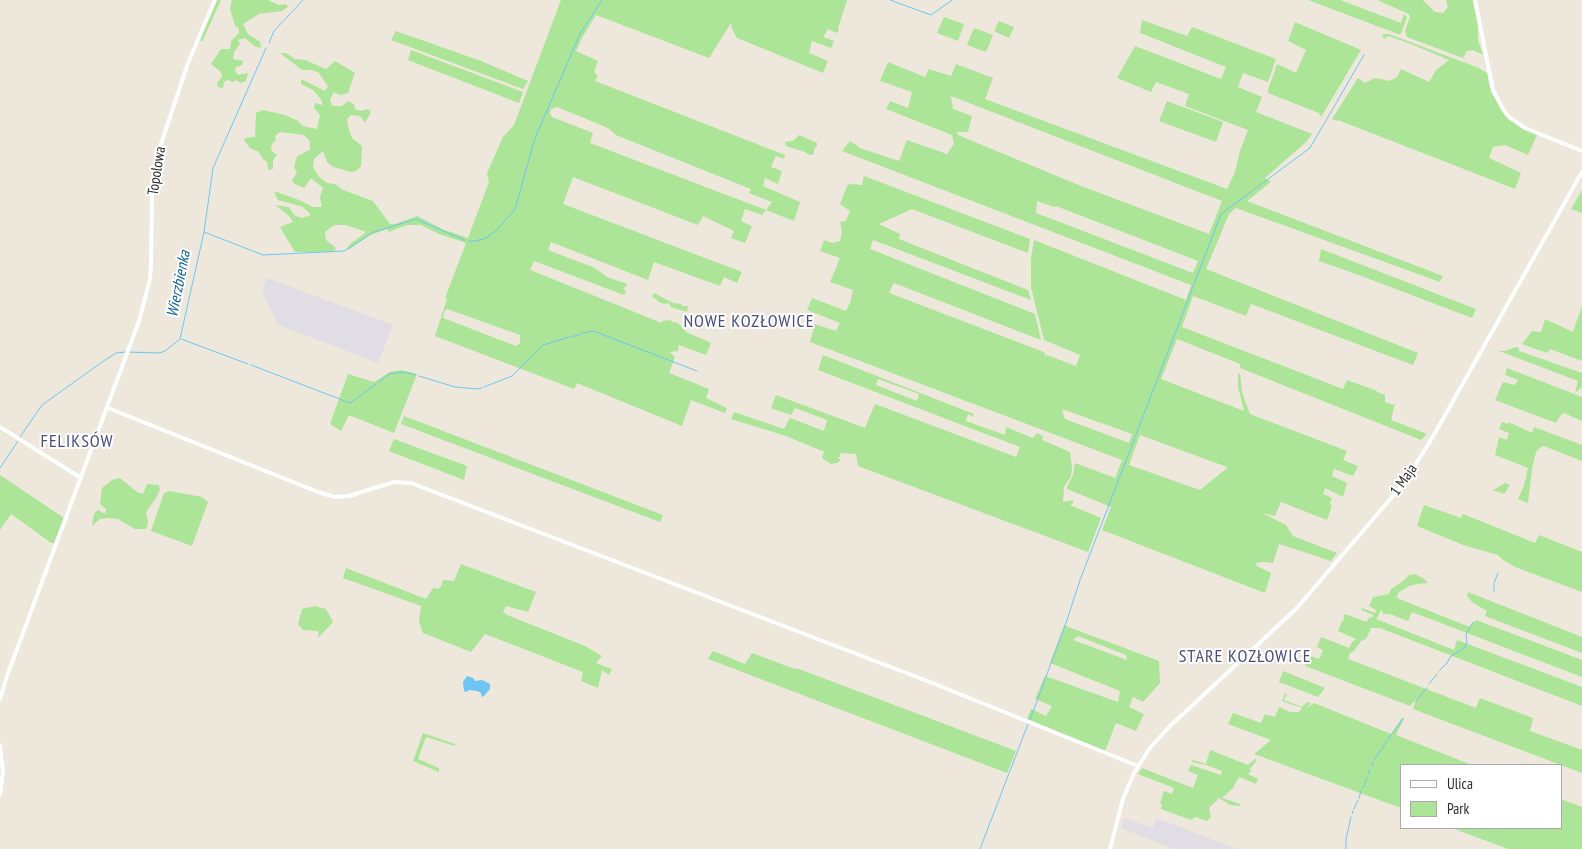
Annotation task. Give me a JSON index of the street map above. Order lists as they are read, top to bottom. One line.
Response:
{"streets":{"street":["Topolowa","1 Maja"]},"districts":["NOWE KOZŁOWICE","FELIKSÓW","STARE KOZŁOWICE"],"water":["Wierzbienka"],"legend":["Ulica","Park"]}
